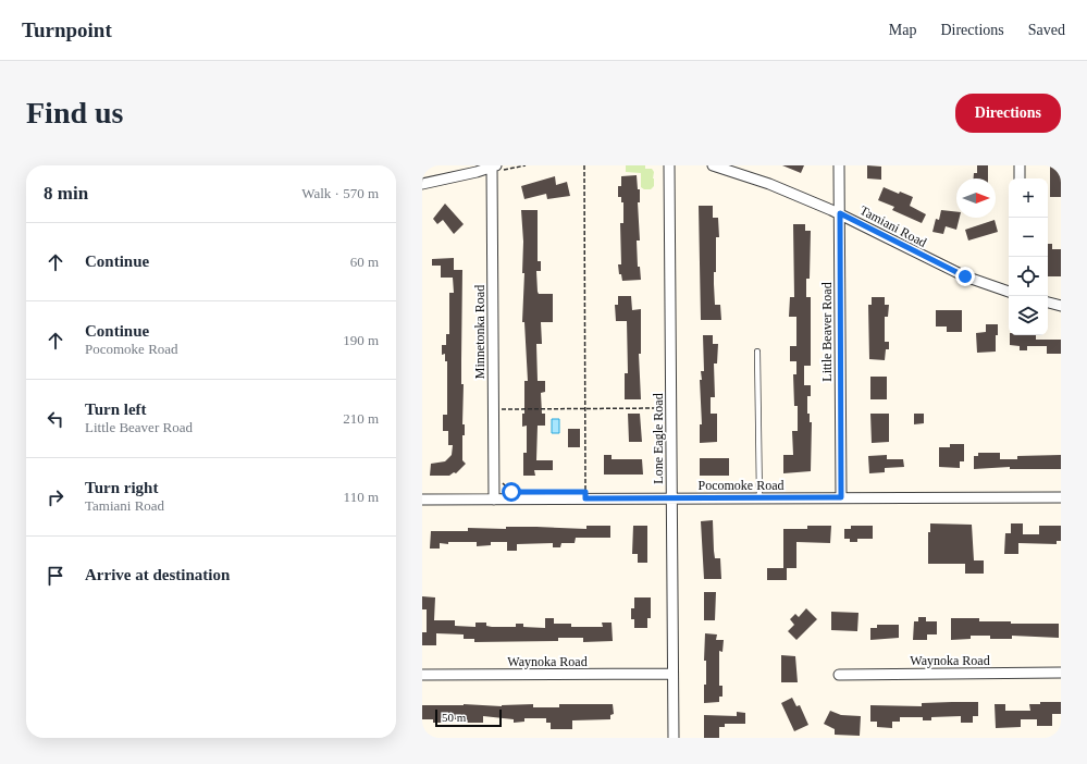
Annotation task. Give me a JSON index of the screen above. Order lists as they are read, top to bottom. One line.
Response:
{"streets":{"street":["Tamiani Road","Minnetonka Road","Little Beaver Road","Lone Eagle Road","Pocomoke Road","Waynoka Road"]},"crossings":[["Tamiani Road","Little Beaver Road"],["Minnetonka Road","Pocomoke Road"],["Little Beaver Road","Pocomoke Road"],["Lone Eagle Road","Pocomoke Road"],["Lone Eagle Road","Waynoka Road"]],"scale_bar":"50 m","north":"right","page":{"header":"Turnpoint","nav":["Map","Directions","Saved"],"buttons":"Directions","title":"Find us","heading":["8 min","Walk · 570 m"],"map_buttons":["+","−"],"list":[["Continue","60 m"],["Continue","Pocomoke Road","190 m"],["Turn left","Little Beaver Road","210 m"],["Turn right","Tamiani Road","110 m"],"Arrive at destination"],"scale":"50 m"}}
